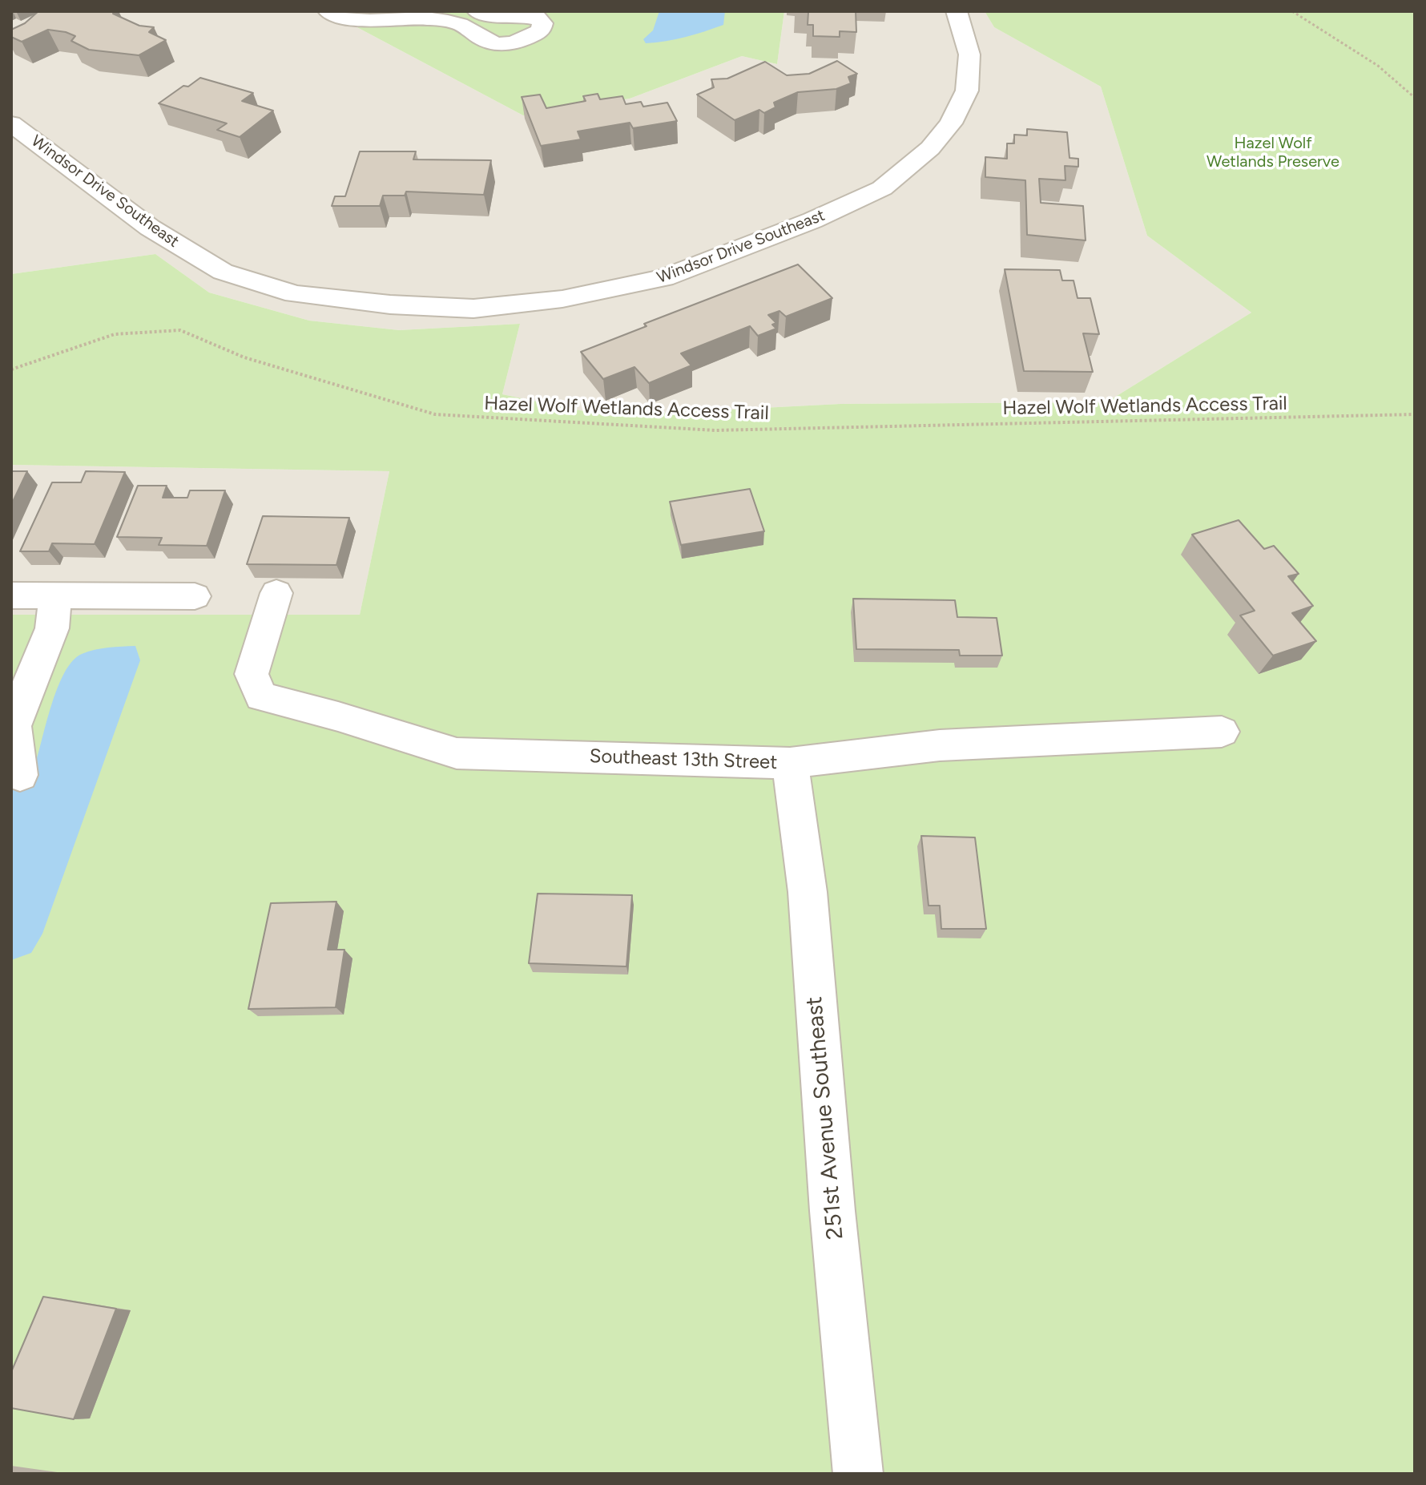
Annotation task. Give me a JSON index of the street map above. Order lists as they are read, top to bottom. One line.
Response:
{"streets":{"street":["Windsor Drive Southeast","Southeast 13th Street","251st Avenue Southeast"],"path":["Hazel Wolf Wetlands Access Trail"]},"crossings":[["Southeast 13th Street","251st Avenue Southeast"]],"parks":["Hazel Wolf Wetlands Preserve"]}
